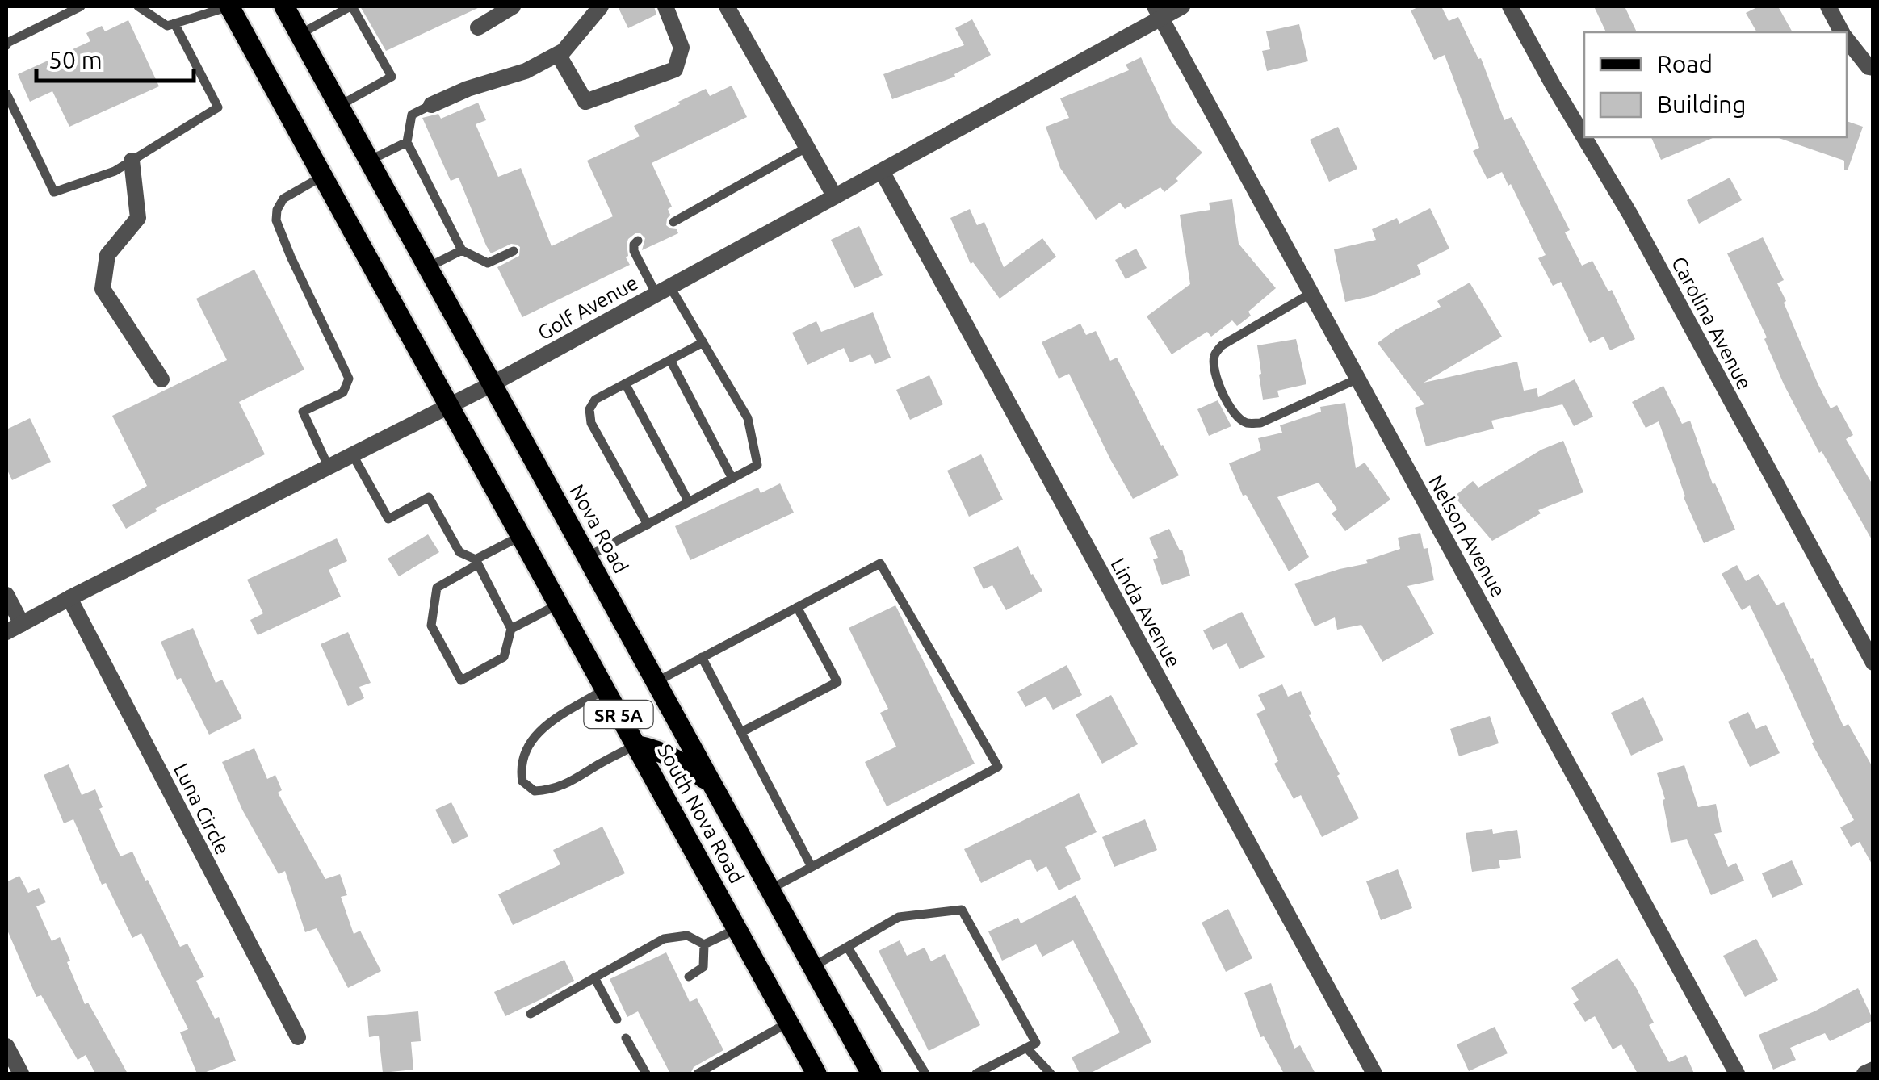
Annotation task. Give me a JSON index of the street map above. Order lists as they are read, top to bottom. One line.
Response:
{"streets":{"main road":["Nova Road","SR 5A","South Nova Road"],"street":["Golf Avenue","Carolina Avenue","Nelson Avenue","Linda Avenue","Luna Circle"]},"crossings":[["Golf Avenue","Nova Road"],["Golf Avenue","Nelson Avenue"],["Golf Avenue","Linda Avenue"],["Golf Avenue","SR 5A"],["Golf Avenue","Luna Circle"],["Golf Avenue","South Nova Road"],["SR 5A","South Nova Road"]],"legend":["Road","Building"],"scale_bar":"50 m"}
